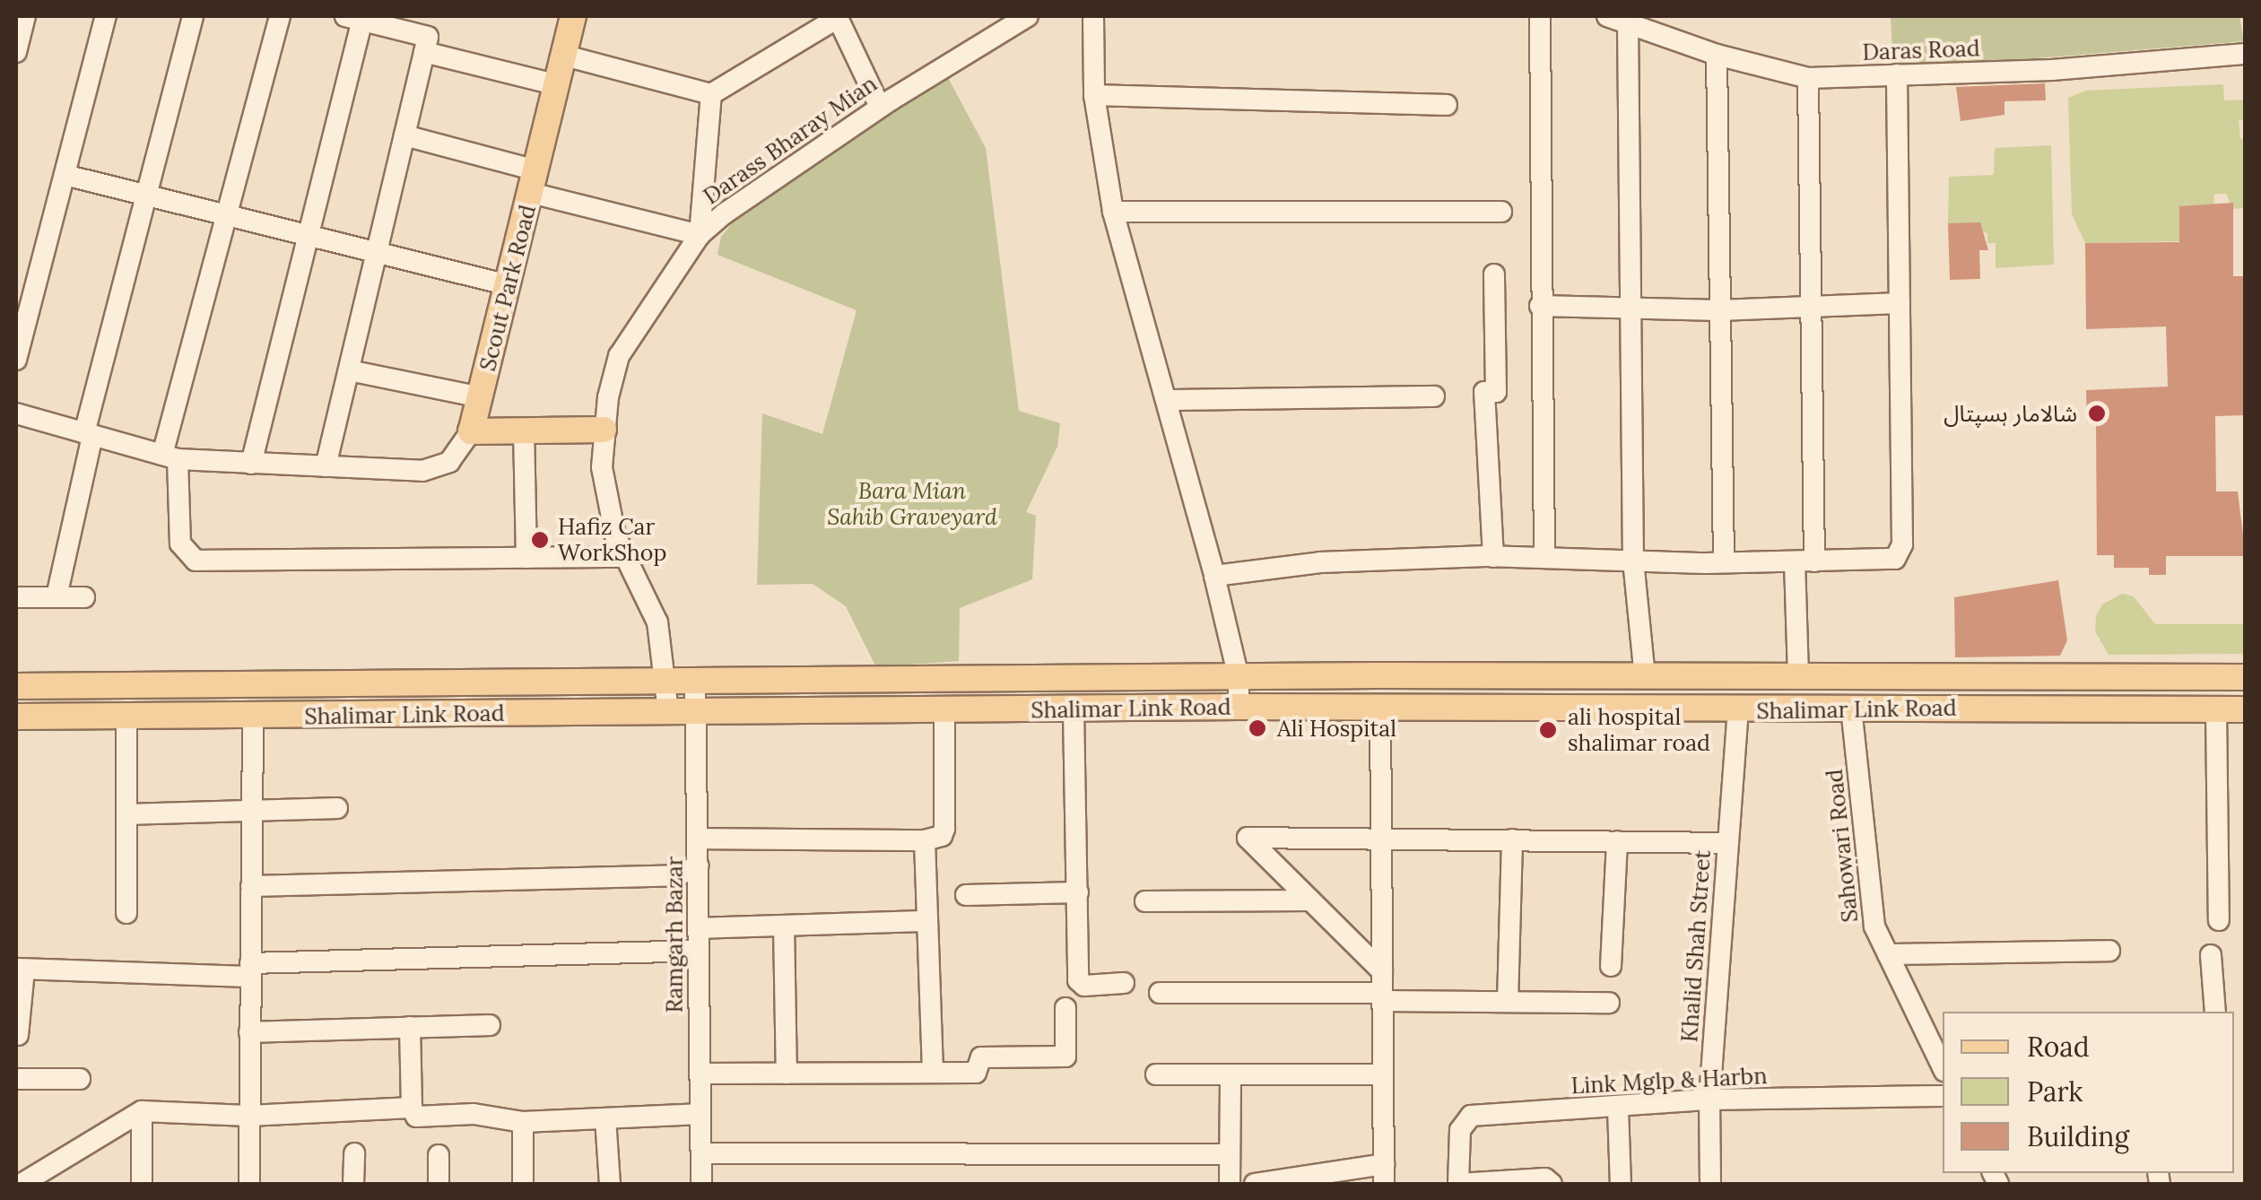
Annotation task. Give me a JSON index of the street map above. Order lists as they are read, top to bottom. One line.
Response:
{"streets":{"main road":["Scout Park Road","Shalimar Link Road"],"street":["Daras Road","Darass Bharay Mian","Sahowari Road","Ramgarh Bazar","Khalid Shah Street","Link Mglp & Harbn"]},"crossings":[["Darass Bharay Mian","Shalimar Link Road"],["Shalimar Link Road","Sahowari Road"],["Shalimar Link Road","Ramgarh Bazar"],["Shalimar Link Road","Khalid Shah Street"],["Khalid Shah Street","Link Mglp & Harbn"]],"parks":["Bara Mian Sahib Graveyard"],"places":["شالامار ہسپتال","Hafiz Car WorkShop","Ali Hospital","ali hospital shalimar road"],"legend":["Road","Park","Building"]}
